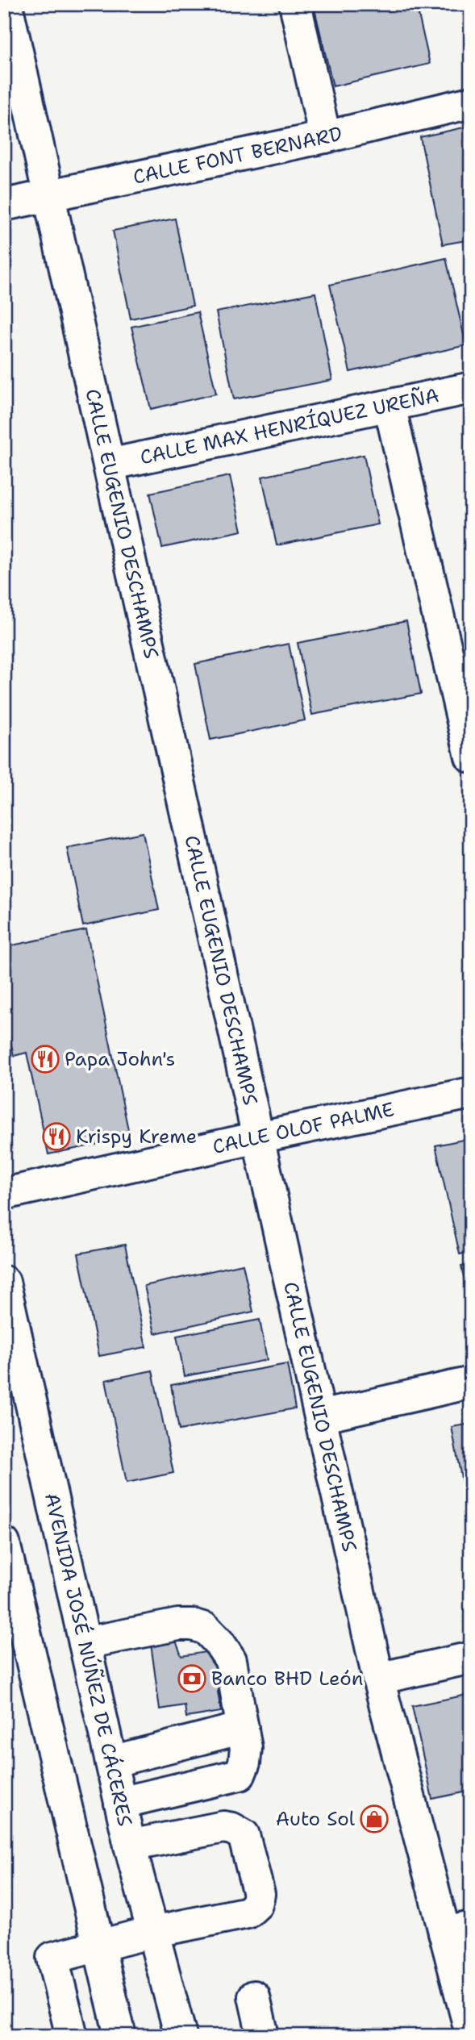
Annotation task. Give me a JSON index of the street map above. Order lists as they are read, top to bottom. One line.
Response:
{"streets":{"street":["CALLE FONT BERNARD","CALLE MAX HENRÍQUEZ UREÑA","CALLE EUGENIO DESCHAMPS","CALLE OLOF PALME","AVENIDA JOSÉ NÚÑEZ DE CÁCERES"]},"crossings":[["CALLE FONT BERNARD","CALLE EUGENIO DESCHAMPS"],["CALLE MAX HENRÍQUEZ UREÑA","CALLE EUGENIO DESCHAMPS"],["CALLE EUGENIO DESCHAMPS","CALLE OLOF PALME"]],"places":{"restaurant":["Papa John's","Krispy Kreme"],"bank":["Banco BHD León"],"shop":["Auto Sol"]}}
